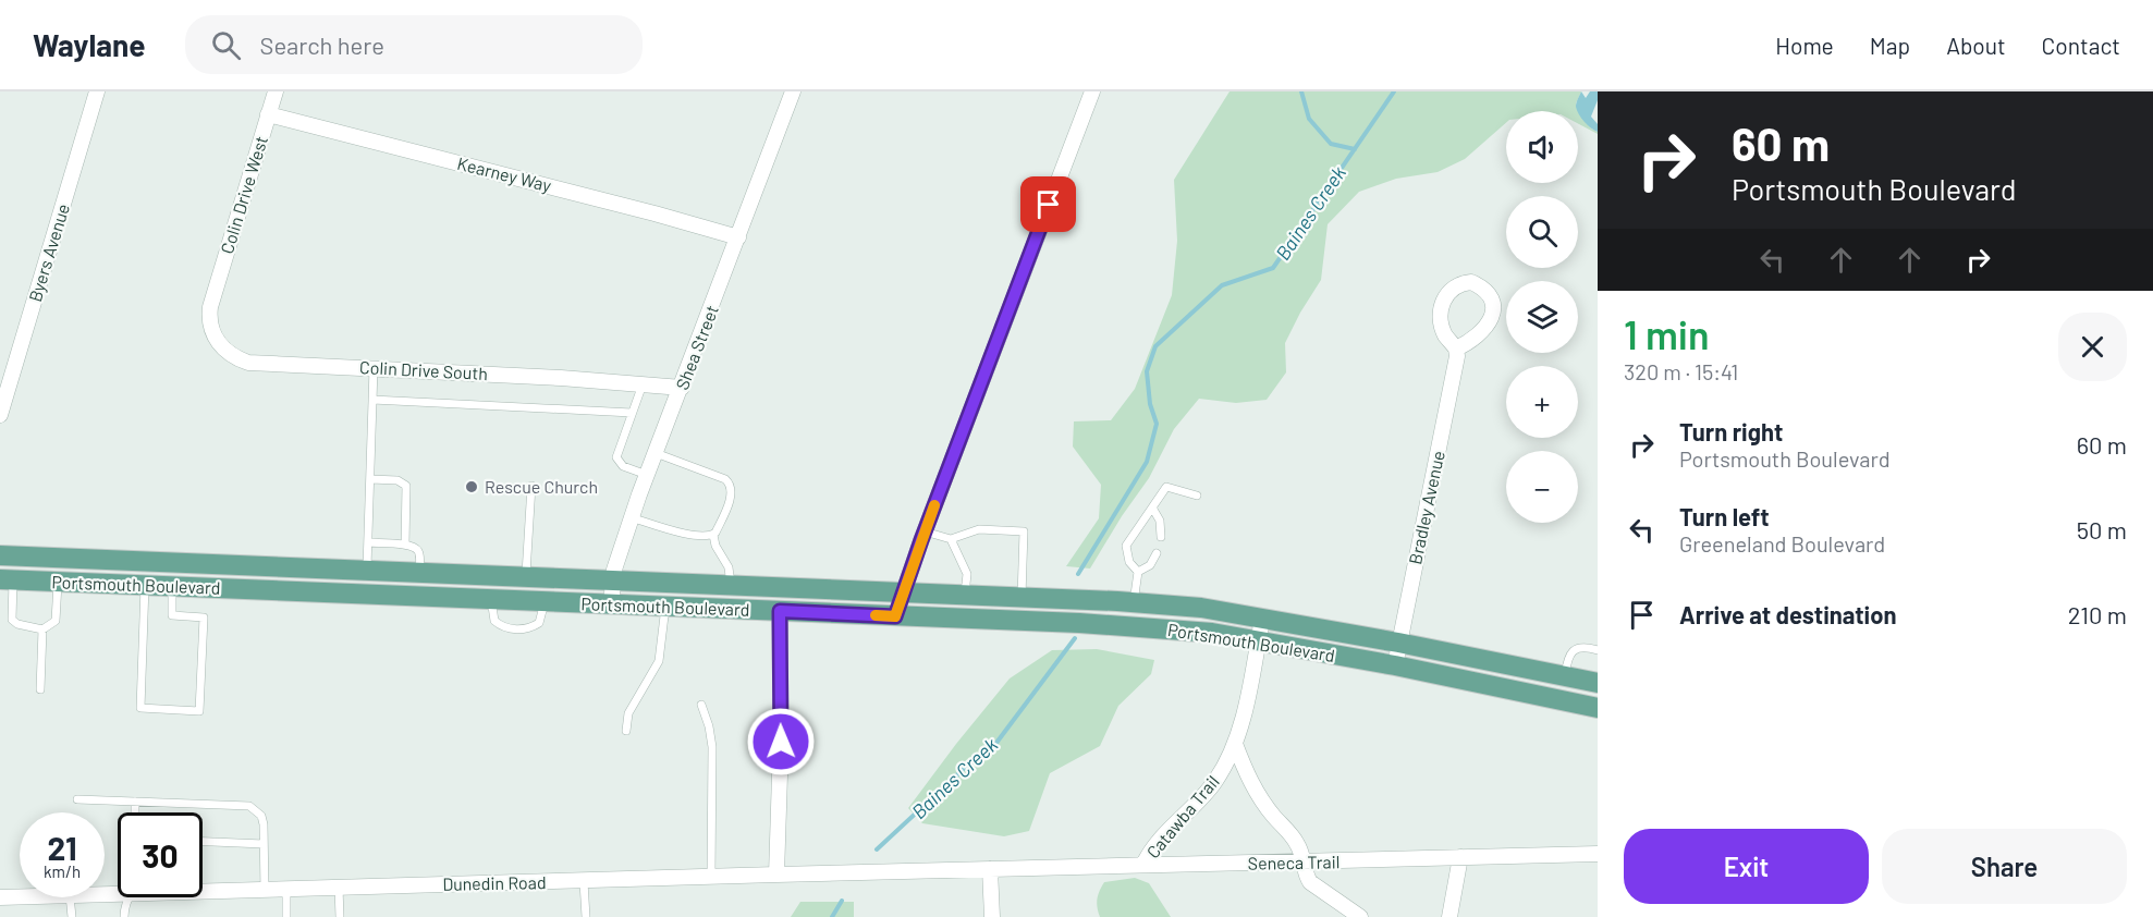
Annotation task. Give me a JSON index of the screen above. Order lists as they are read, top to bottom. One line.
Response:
{"streets":{"main road":["Portsmouth Boulevard"],"street":["Kearney Way","Colin Drive West","Byers Avenue","Shea Street","Colin Drive South","Bradley Avenue","Catawba Trail","Seneca Trail","Dunedin Road"]},"crossings":[["Kearney Way","Colin Drive West"],["Kearney Way","Shea Street"],["Colin Drive West","Colin Drive South"],["Shea Street","Colin Drive South"],["Shea Street","Portsmouth Boulevard"],["Bradley Avenue","Portsmouth Boulevard"],["Portsmouth Boulevard","Catawba Trail"],["Catawba Trail","Seneca Trail"],["Seneca Trail","Dunedin Road"]],"water":["Baines Creek"],"places":["Rescue Church"],"page":{"header":"Waylane","search":"Search here","nav":["Home","Map","About","Contact"],"turn":["60 m","Portsmouth Boulevard"],"map_buttons":["+","−"],"heading":["1 min","320 m · 15:41"],"list":[{"name":"Turn right","note":"Portsmouth Boulevard","value":"60 m"},{"name":"Turn left","note":"Greeneland Boulevard","value":"50 m"},{"name":"Arrive at destination","value":"210 m"}],"speed":"21 km/h","limit":"30","buttons":["Exit","Share"]}}
